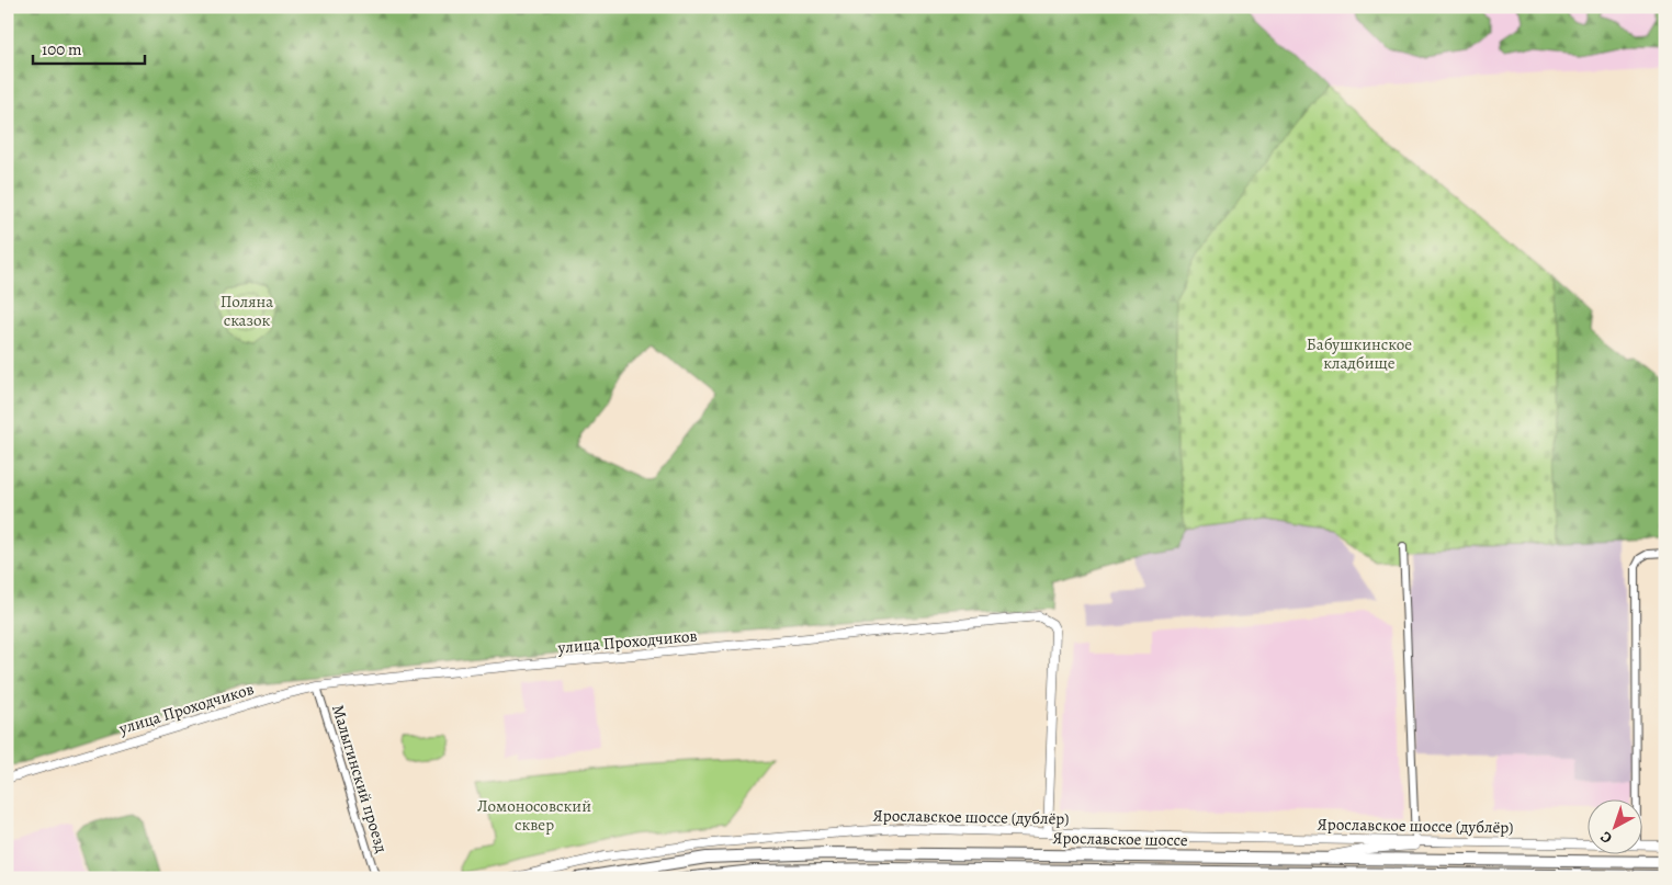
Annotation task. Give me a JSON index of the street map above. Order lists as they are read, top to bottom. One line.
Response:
{"streets":{"main road":["Ярославское шоссе"],"street":["улица Проходчиков","Малыгинский проезд","Ярославское шоссе (дублёр)"]},"crossings":[["улица Проходчиков","Малыгинский проезд"],["улица Проходчиков","Ярославское шоссе (дублёр)"]],"parks":["Поляна сказок","Бабушкинское кладбище","Ломоносовский сквер"],"scale_bar":"100 m","north":"bottom left"}
